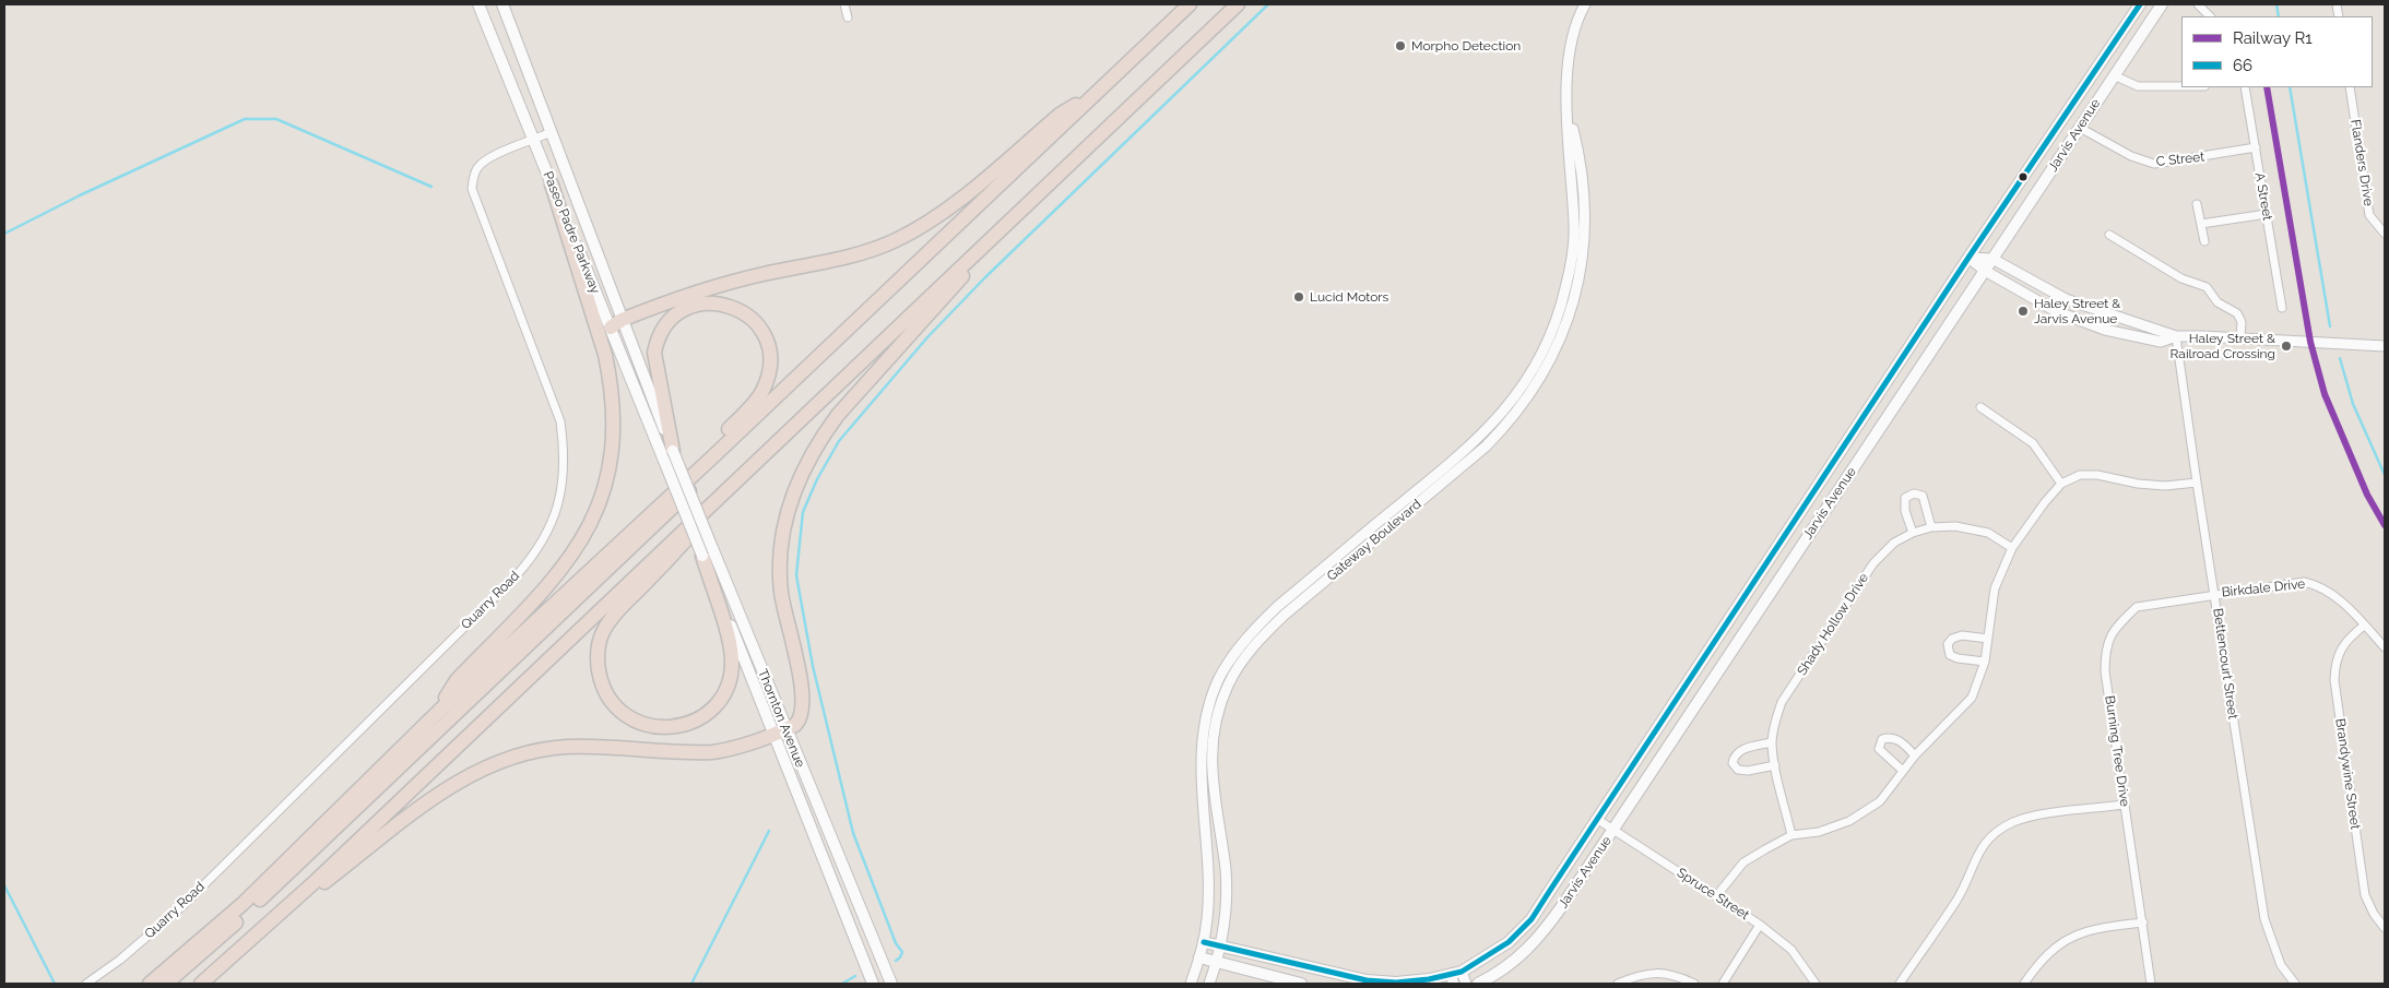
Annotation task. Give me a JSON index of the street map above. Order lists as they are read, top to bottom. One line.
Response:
{"streets":{"main road":["Jarvis Avenue","Paseo Padre Parkway","Thornton Avenue"],"street":["C Street","Flanders Drive","A Street","Gateway Boulevard","Birkdale Drive","Quarry Road","Shady Hollow Drive","Bettencourt Street","Burning Tree Drive","Brandywine Street","Spruce Street"]},"crossings":[["Jarvis Avenue","C Street"],["Jarvis Avenue","Gateway Boulevard"],["Jarvis Avenue","Spruce Street"],["C Street","A Street"],["Paseo Padre Parkway","Quarry Road"],["Paseo Padre Parkway","Thornton Avenue"],["Birkdale Drive","Bettencourt Street"],["Birkdale Drive","Burning Tree Drive"],["Birkdale Drive","Brandywine Street"],["Bettencourt Street","Burning Tree Drive"]],"places":["Morpho Detection","Lucid Motors","Haley Street & Jarvis Avenue","Haley Street & Railroad Crossing"],"lines":["transit line 66","rail line R1"],"legend":["Railway R1","66"]}
